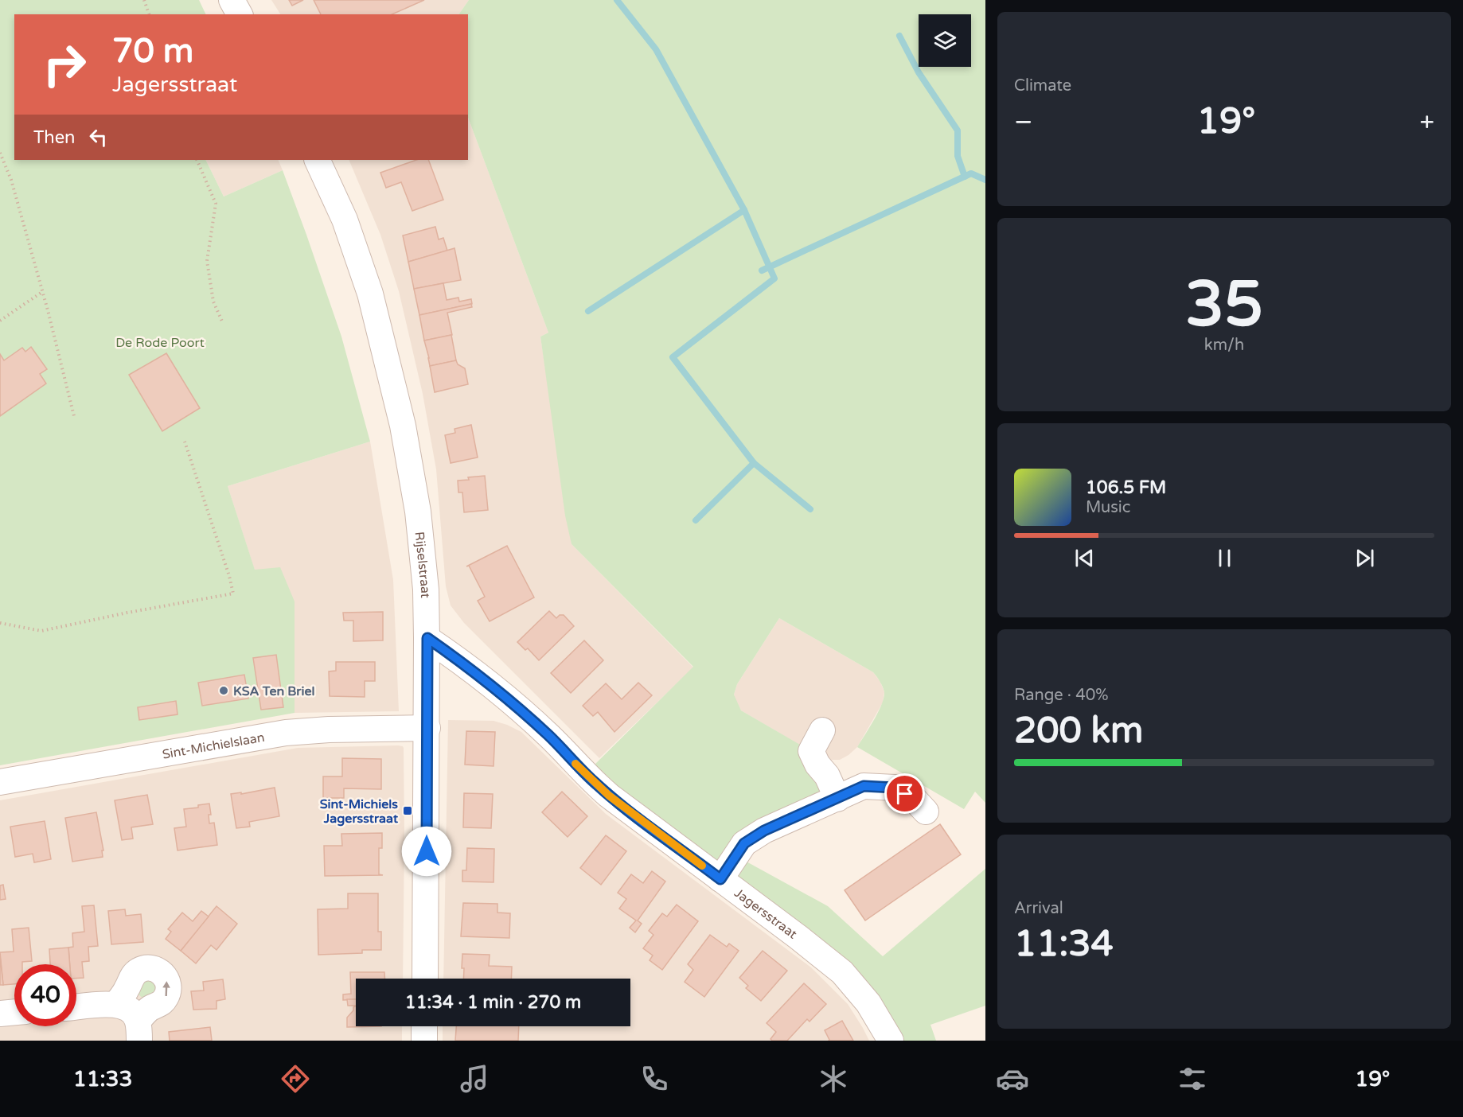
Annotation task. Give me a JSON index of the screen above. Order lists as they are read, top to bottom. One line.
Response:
{"streets":{"street":["Rijselstraat","Sint-Michielslaan","Jagersstraat"]},"crossings":[["Rijselstraat","Sint-Michielslaan"],["Rijselstraat","Jagersstraat"]],"parks":["De Rode Poort"],"places":{"other":["KSA Ten Briel"],"transit":["Sint-Michiels Jagersstraat"]},"page":{"tile":["Climate",["35","km/h"],["Range · 40%","200 km"],["Arrival","11:34"]],"turn":["70 m","Jagersstraat"],"heat":["−","19°","+"],"then":"Then","song":["106.5 FM","Music"],"limit":"40","trip":"11:34 · 1 min · 270 m","tabs":["11:33","19°"]}}
